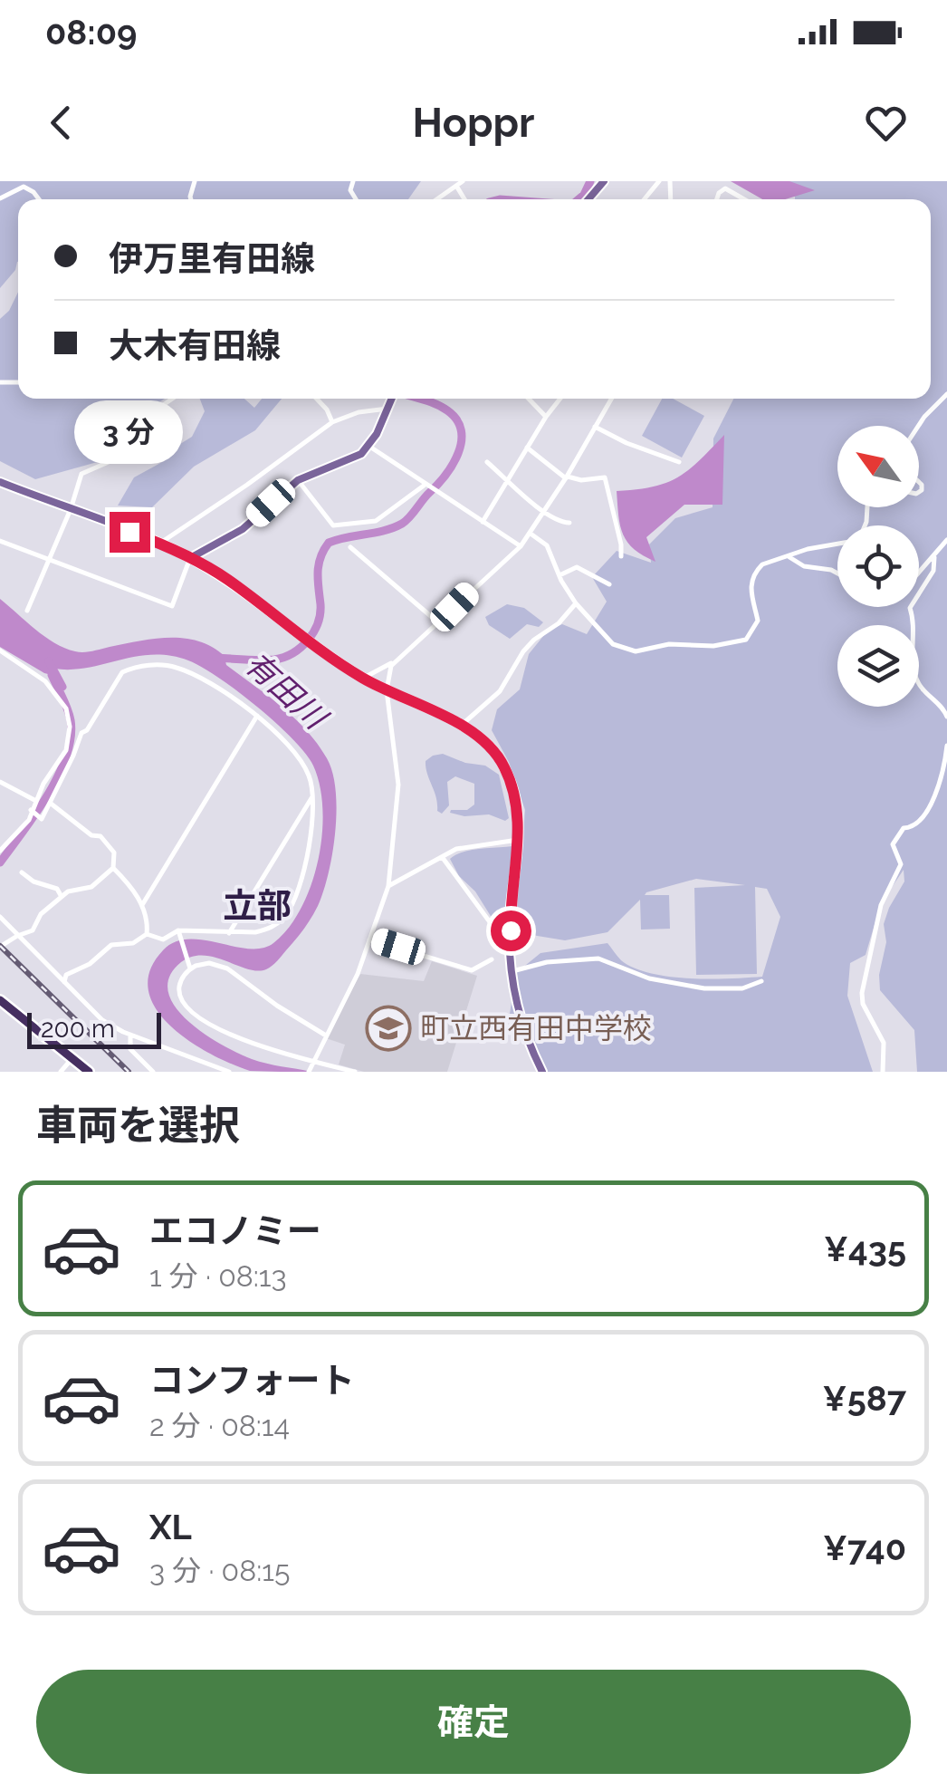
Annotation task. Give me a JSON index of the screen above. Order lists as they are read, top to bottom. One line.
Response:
{"districts":["立部"],"water":["有田川"],"places":{"school or university":["町立西有田中学校"]},"scale_bar":"200 m","north":"top left","page":{"status":"08:09","header":"Hoppr","banner":["伊万里有田線","大木有田線"],"bubble":"3 分","scale":"200 m","heading":"車両を選択","list":[{"name":"エコノミー","note":"1 分 · 08:13","value":"¥435"},{"name":"コンフォート","note":"2 分 · 08:14","value":"¥587"},{"name":"XL","note":"3 分 · 08:15","value":"¥740"}],"buttons":"確定"}}
